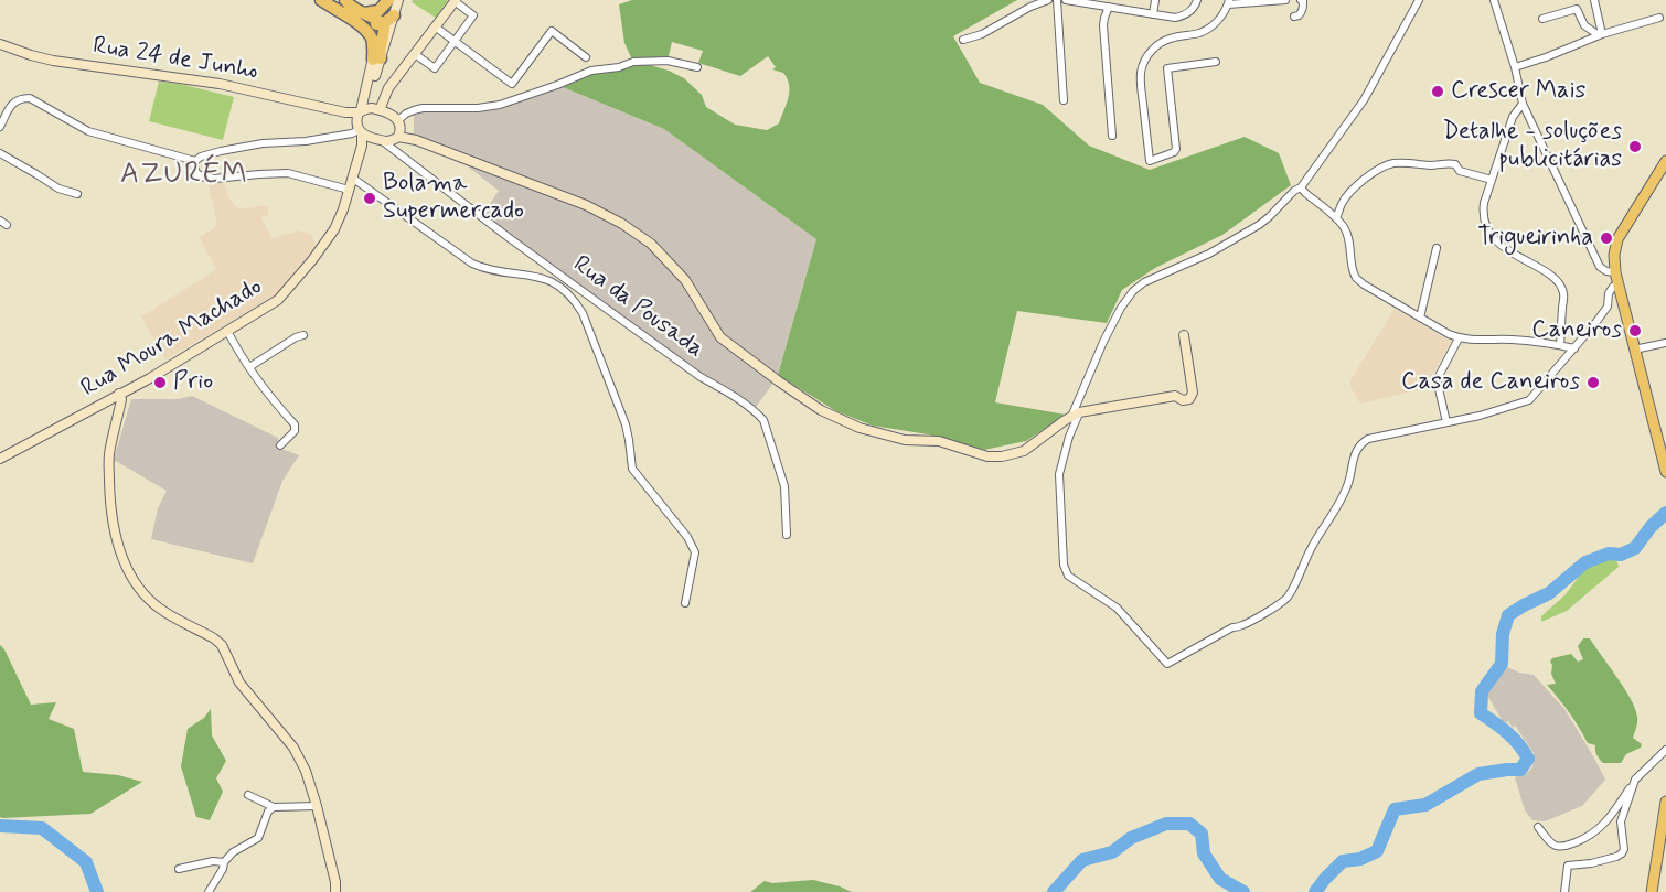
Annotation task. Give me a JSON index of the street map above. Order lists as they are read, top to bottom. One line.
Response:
{"streets":{"street":["Rua 24 de Junho","Rua da Pousada","Rua Moura Machado"]},"crossings":[["Rua 24 de Junho","Rua Moura Machado"]],"districts":["AZURÉM"],"places":["Crescer Mais","Detalhe - soluções publicitárias","Bolama Supermercado","Trigueirinha","Caneiros","Prio","Casa de Caneiros"]}
